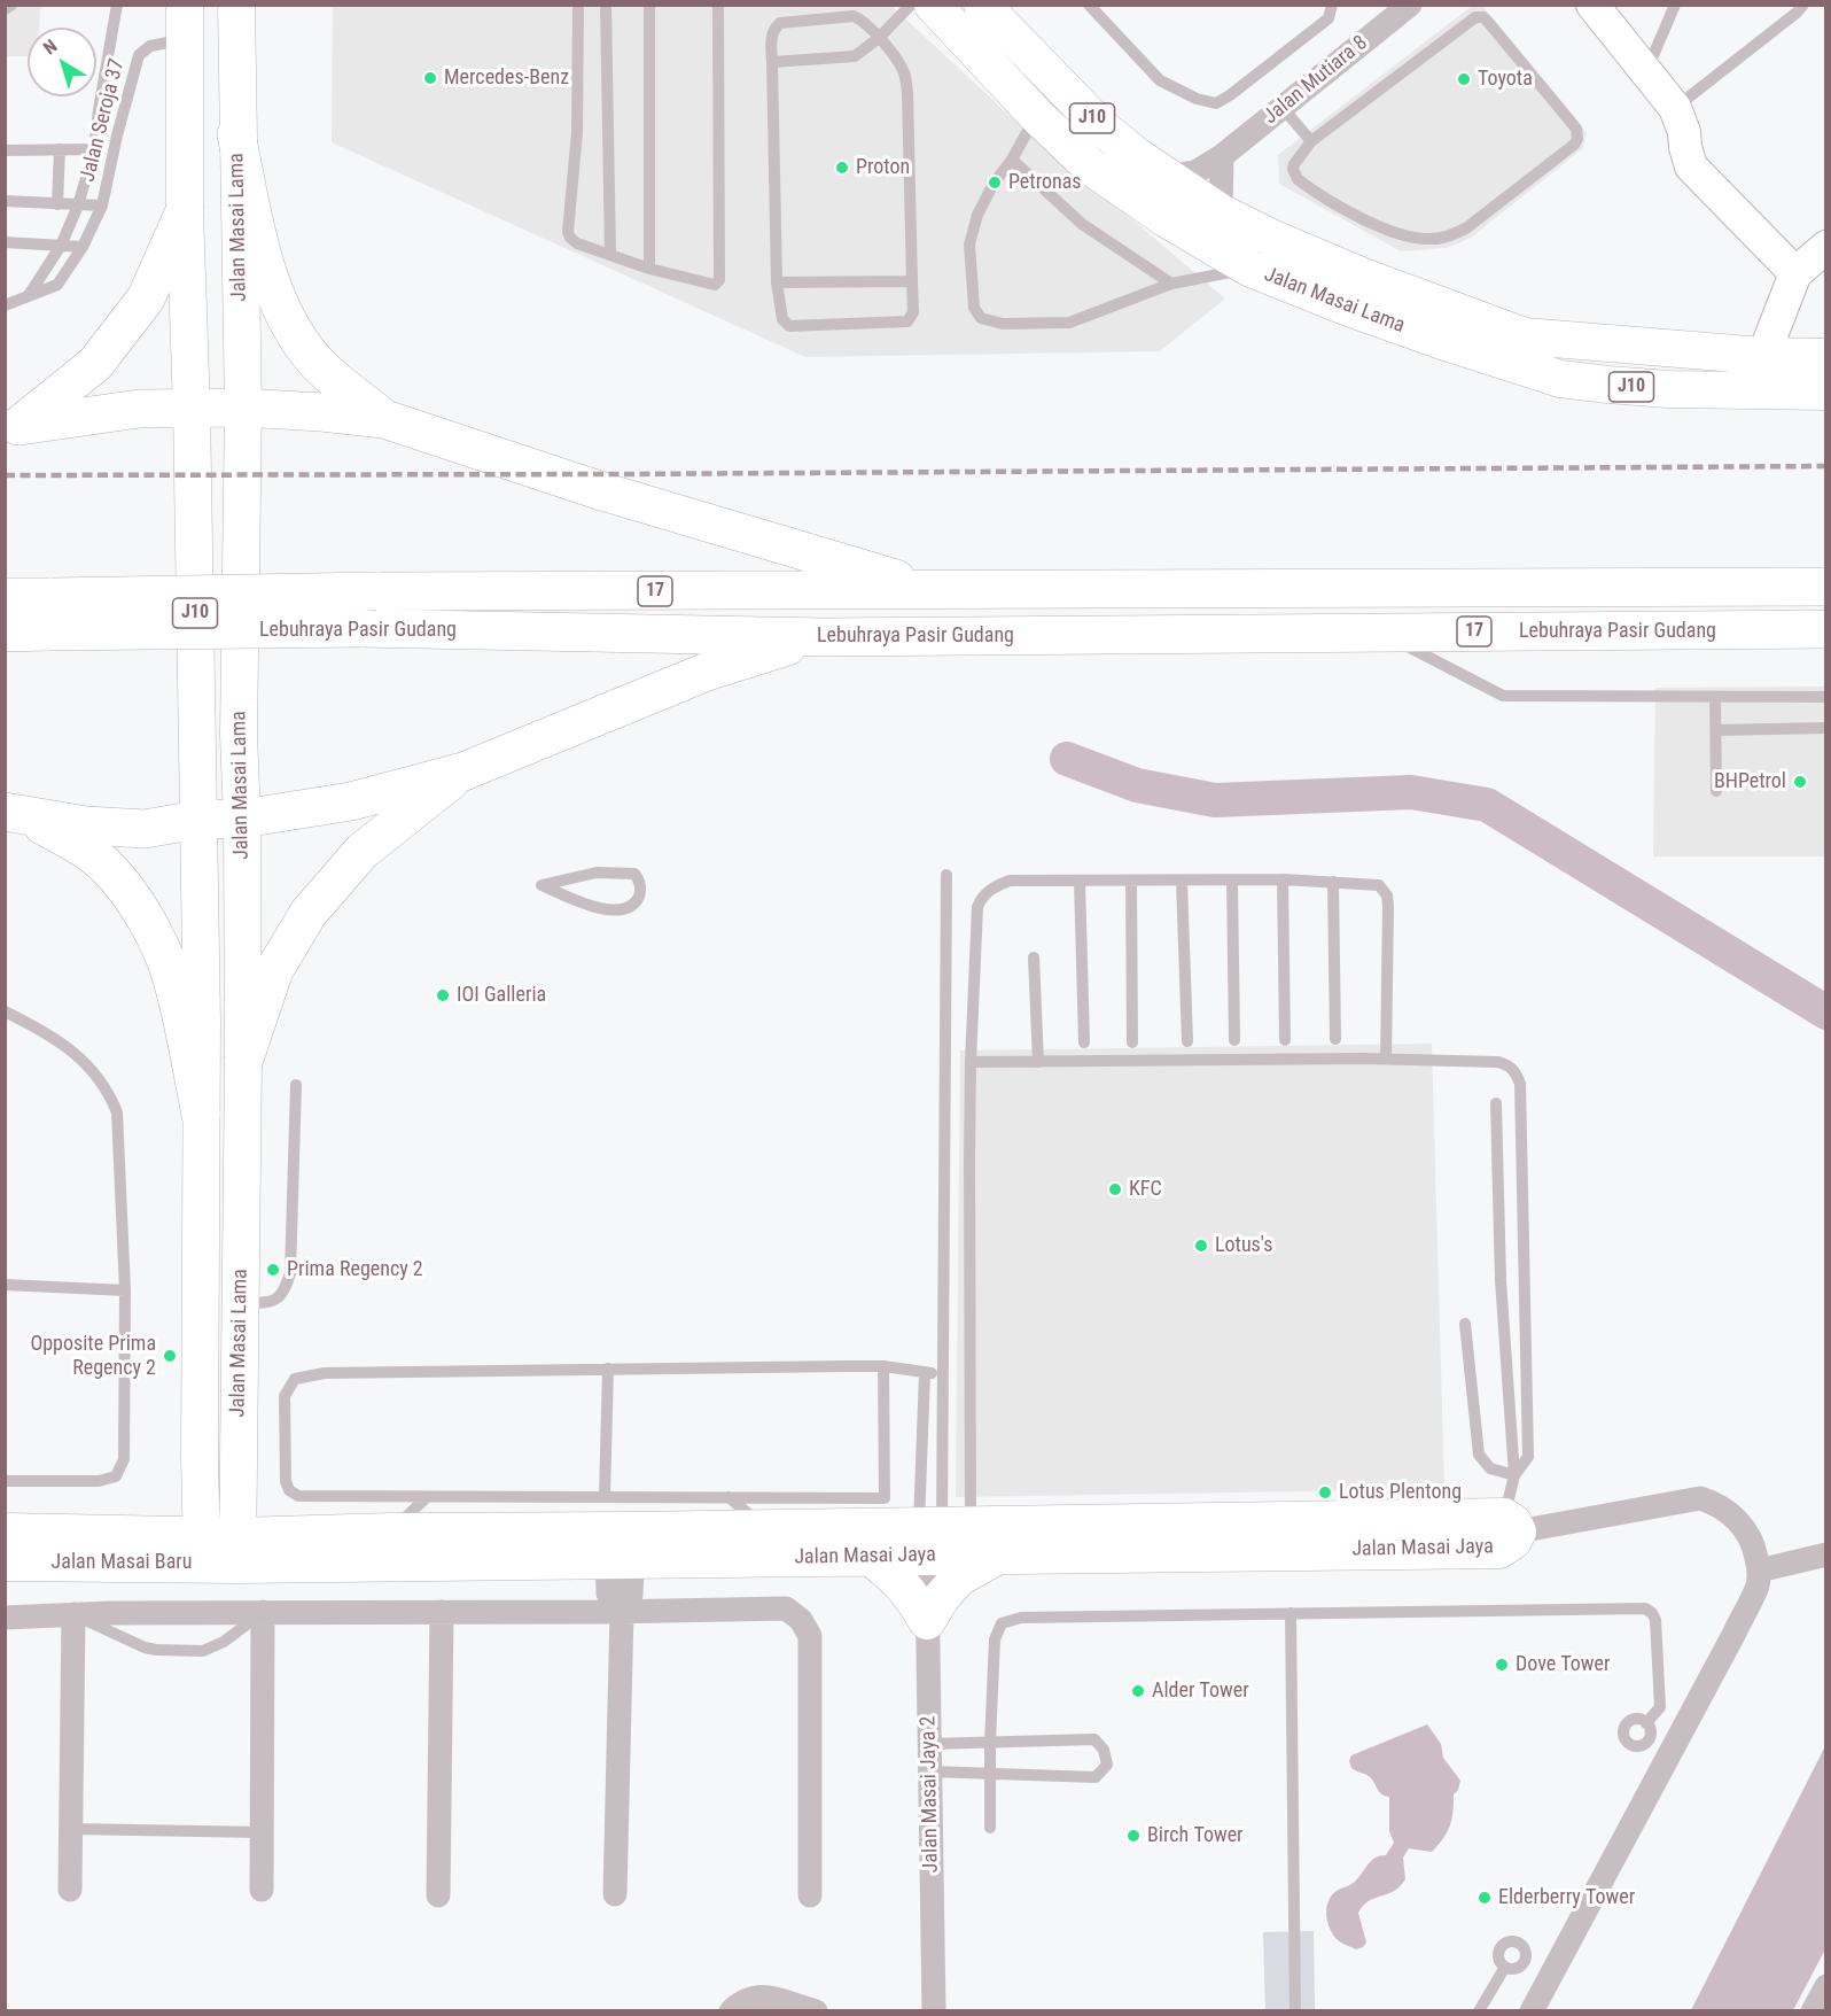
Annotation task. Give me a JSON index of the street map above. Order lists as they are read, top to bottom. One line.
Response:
{"streets":{"highway":["17","Lebuhraya Pasir Gudang"],"main road":["J10","Jalan Masai Lama","Jalan Masai Jaya","Jalan Masai Baru"],"street":["Jalan Mutiara 8","Jalan Masai Jaya 2"],"lane":["Jalan Seroja 37"]},"crossings":[["Jalan Mutiara 8","Jalan Masai Lama"],["Jalan Seroja 37","Jalan Masai Lama"],["Jalan Masai Lama","Jalan Masai Jaya"],["Jalan Masai Lama","Jalan Masai Baru"],["Jalan Masai Jaya","Jalan Masai Baru"],["Jalan Masai Jaya","Jalan Masai Jaya 2"]],"places":["Mercedes-Benz","Toyota","Proton","Petronas","BHPetrol","IOI Galleria","KFC","Lotus's","Prima Regency 2","Opposite Prima Regency 2","Lotus Plentong","Dove Tower","Alder Tower","Birch Tower","Elderberry Tower"],"north":"top left"}
